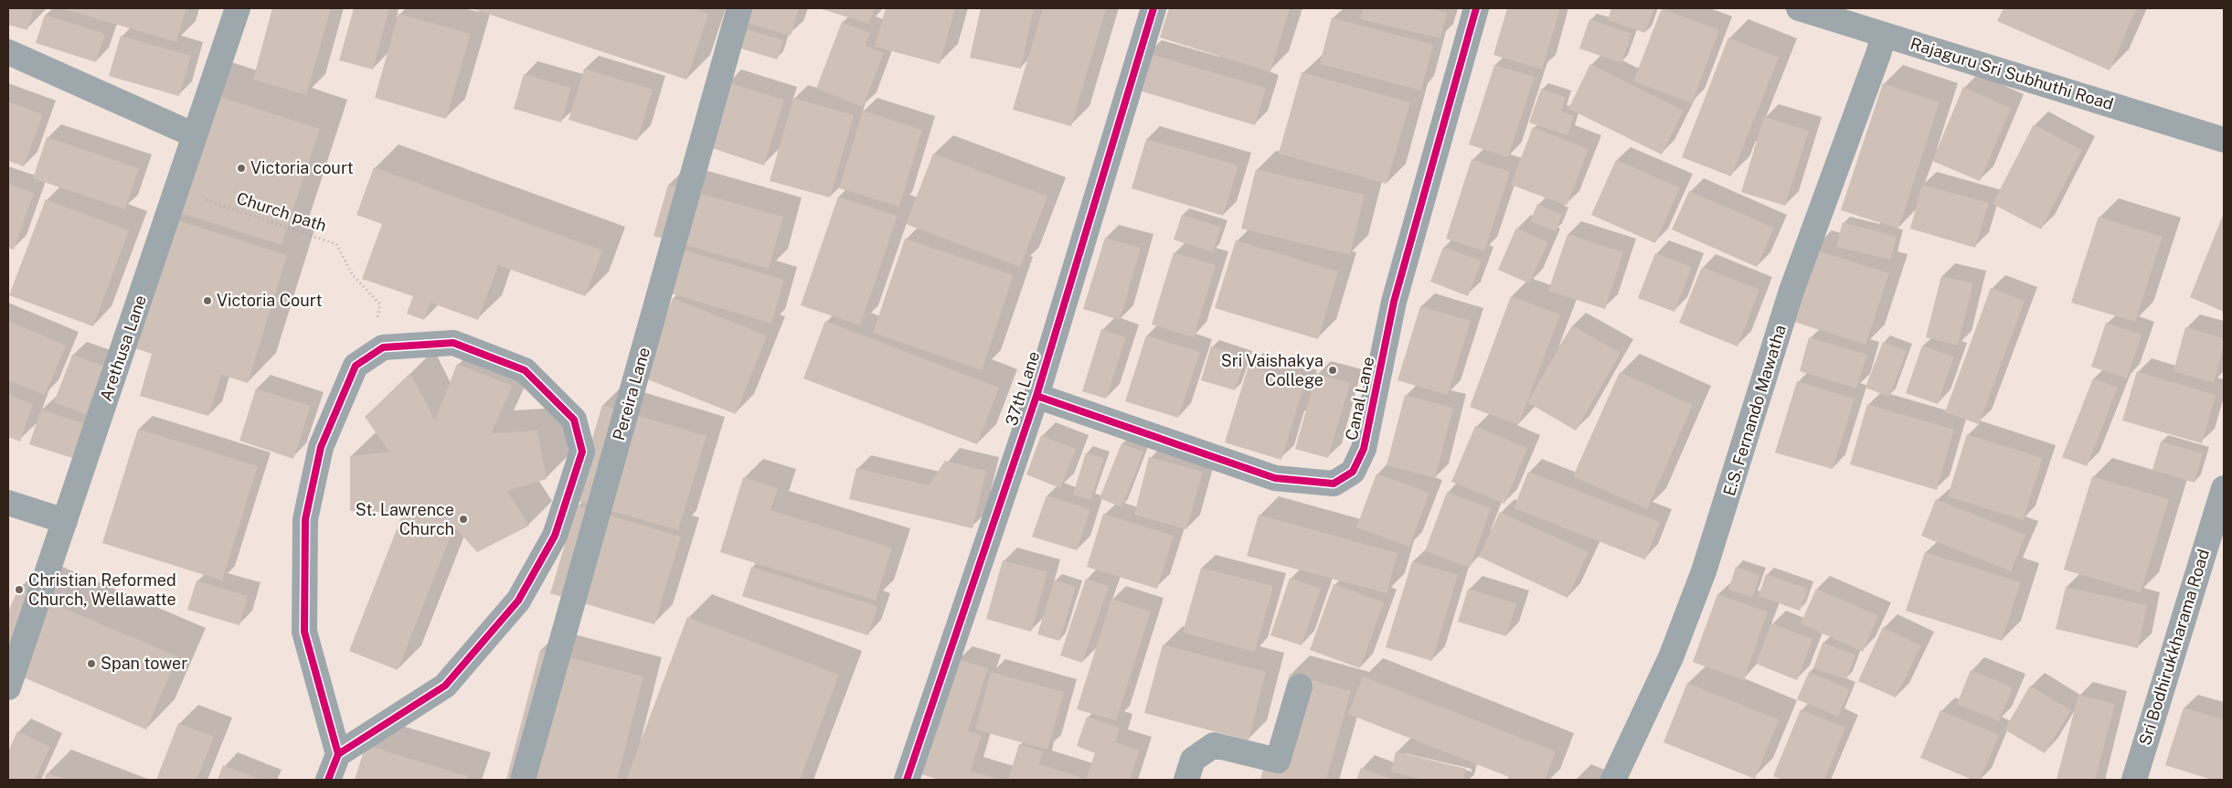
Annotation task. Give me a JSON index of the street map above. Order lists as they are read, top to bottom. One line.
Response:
{"streets":{"street":["Rajaguru Sri Subhuthi Road","Arethusa Lane","37th Lane","Pereira Lane","Canal Lane","E.S. Fernando Mawatha","Sri Bodhirukkharama Road"],"path":["Church path"]},"crossings":[["Rajaguru Sri Subhuthi Road","E.S. Fernando Mawatha"],["Church path","Arethusa Lane"],["37th Lane","Canal Lane"]],"places":["Victoria court","Victoria Court","Sri Vaishakya College","St. Lawrence Church","Christian Reformed Church, Wellawatte","Span tower"]}
